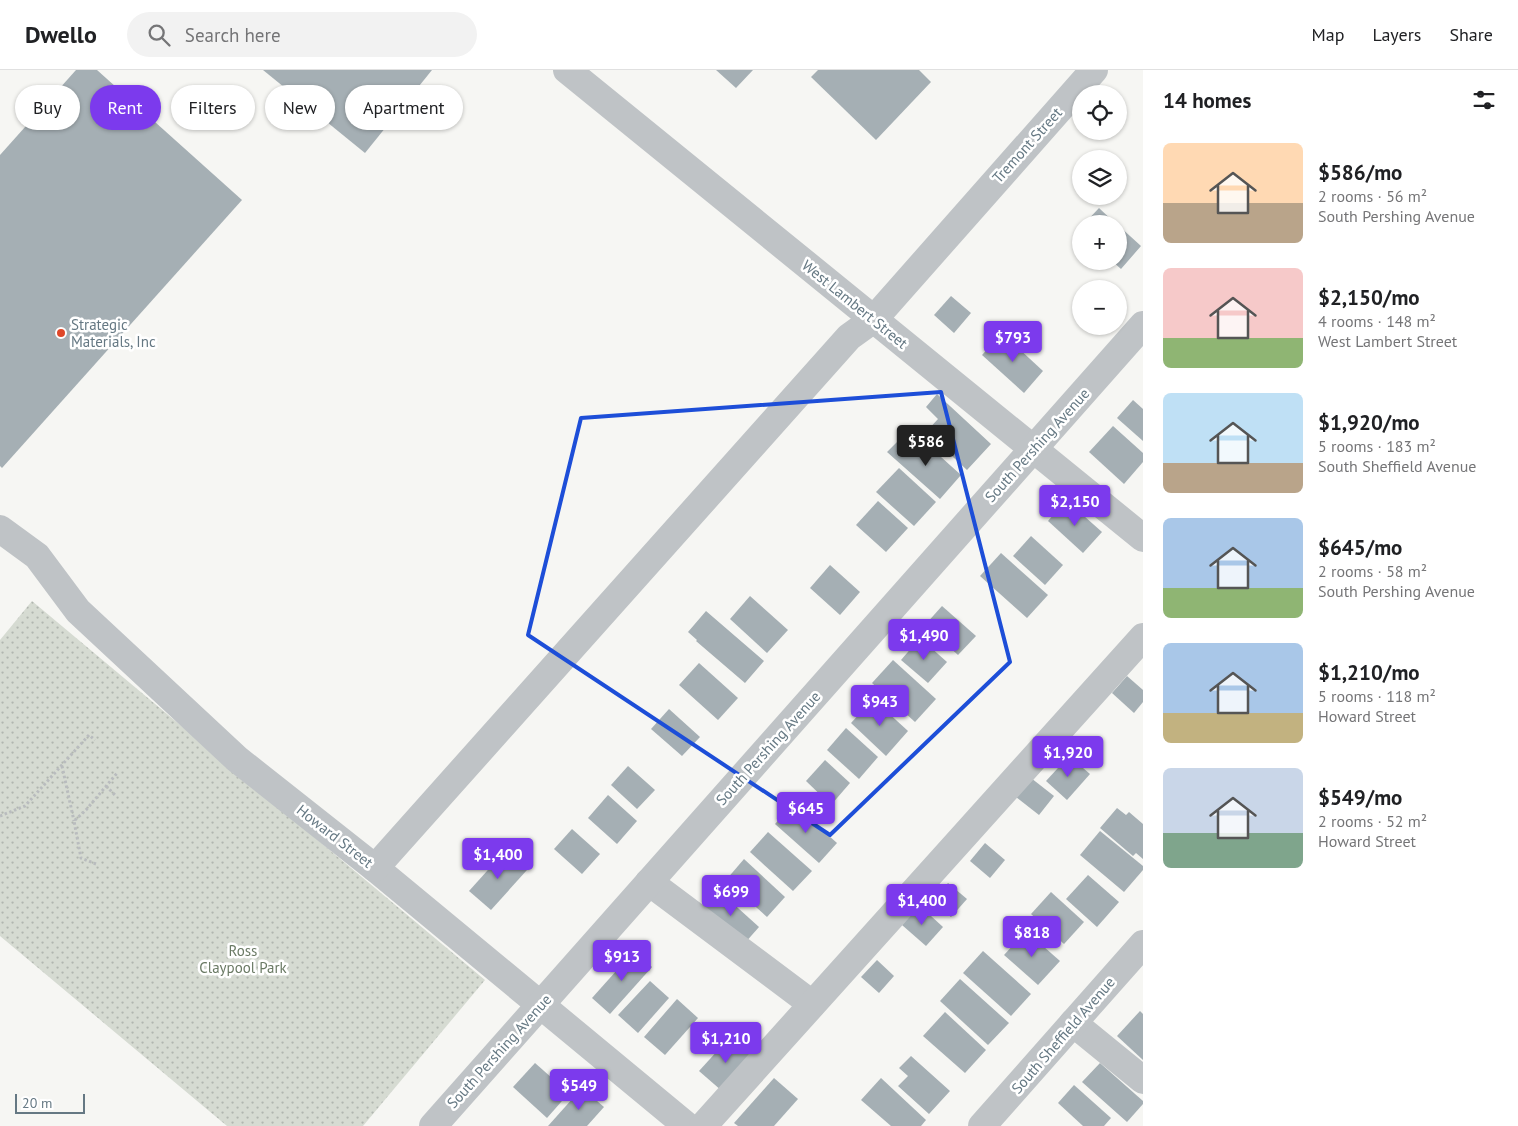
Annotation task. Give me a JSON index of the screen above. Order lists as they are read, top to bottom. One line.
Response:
{"streets":{"street":["Tremont Street","West Lambert Street","South Pershing Avenue","Howard Street","South Sheffield Avenue"]},"crossings":[["Tremont Street","West Lambert Street"],["Tremont Street","Howard Street"],["West Lambert Street","South Pershing Avenue"],["South Pershing Avenue","Howard Street"]],"parks":["Ross Claypool Park"],"places":["Strategic Materials, Inc"],"scale_bar":"20 m","page":{"header":"Dwello","search":"Search here","nav":["Map","Layers","Share"],"heading":"14 homes","map_buttons":["+","−"],"chip":["Buy","Rent","Filters","New","Apartment"],"list":[{"name":"$586/mo","note":"2 rooms · 56 m² · South Pershing Avenue"},{"name":"$2,150/mo","note":"4 rooms · 148 m² · West Lambert Street"},{"name":"$1,920/mo","note":"5 rooms · 183 m² · South Sheffield Avenue"},{"name":"$645/mo","note":"2 rooms · 58 m² · South Pershing Avenue"},{"name":"$1,210/mo","note":"5 rooms · 118 m² · Howard Street"},{"name":"$549/mo","note":"2 rooms · 52 m² · Howard Street"}],"price":["$793","$586","$2,150","$1,490","$943","$1,920","$645","$1,400","$699","$1,400","$818","$913","$1,210","$549"],"scale":"20 m"}}
